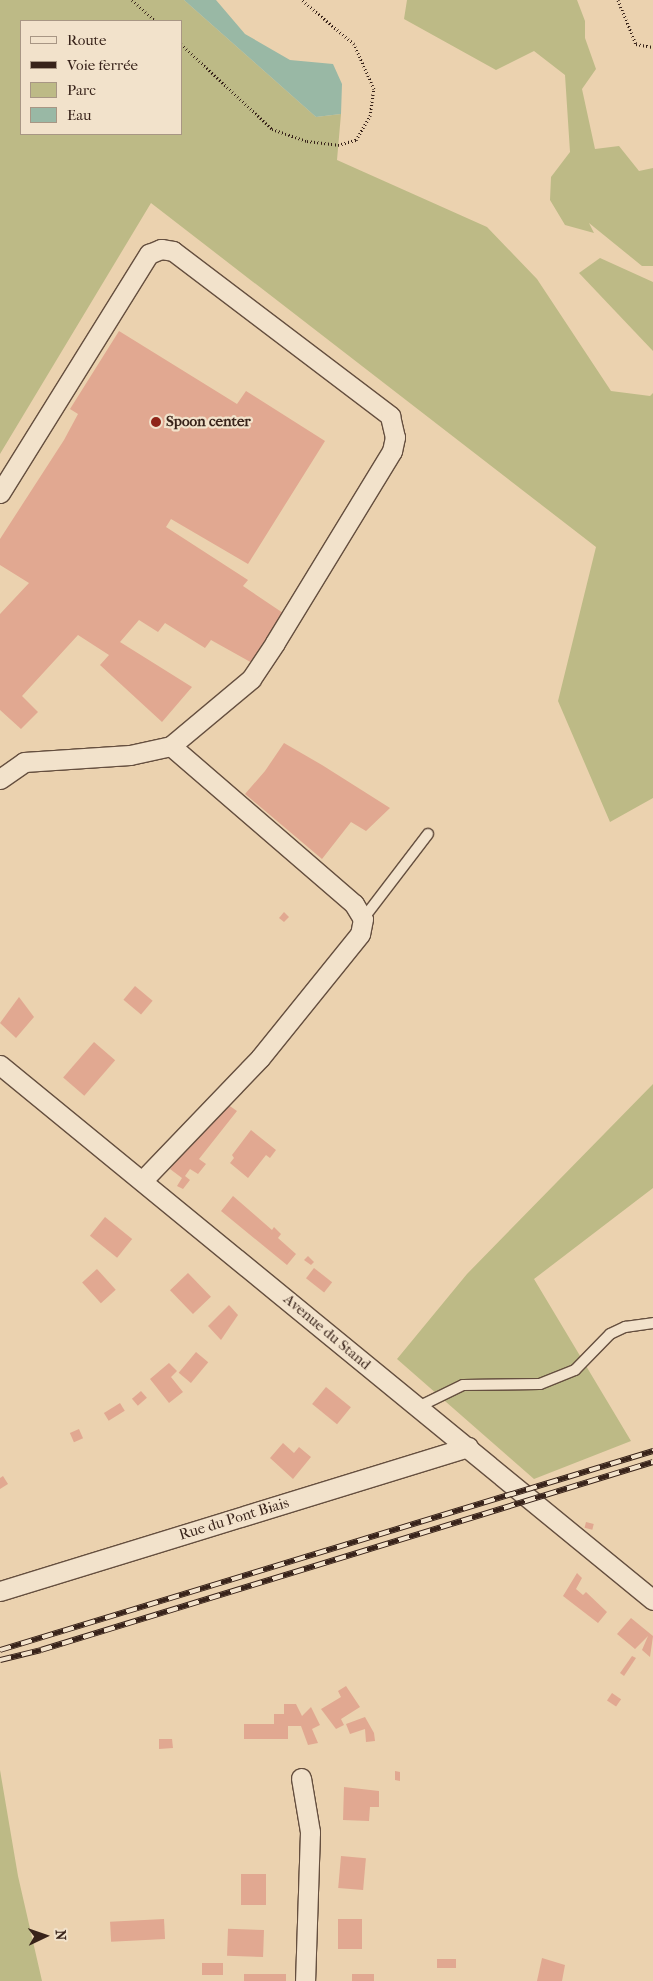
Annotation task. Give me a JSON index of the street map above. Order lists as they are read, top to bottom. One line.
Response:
{"streets":{"street":["Avenue du Stand","Rue du Pont Biais"]},"crossings":[["Avenue du Stand","Rue du Pont Biais"]],"places":["Spoon center"],"legend":["Route","Voie ferrée","Parc","Eau"],"north":"right"}
